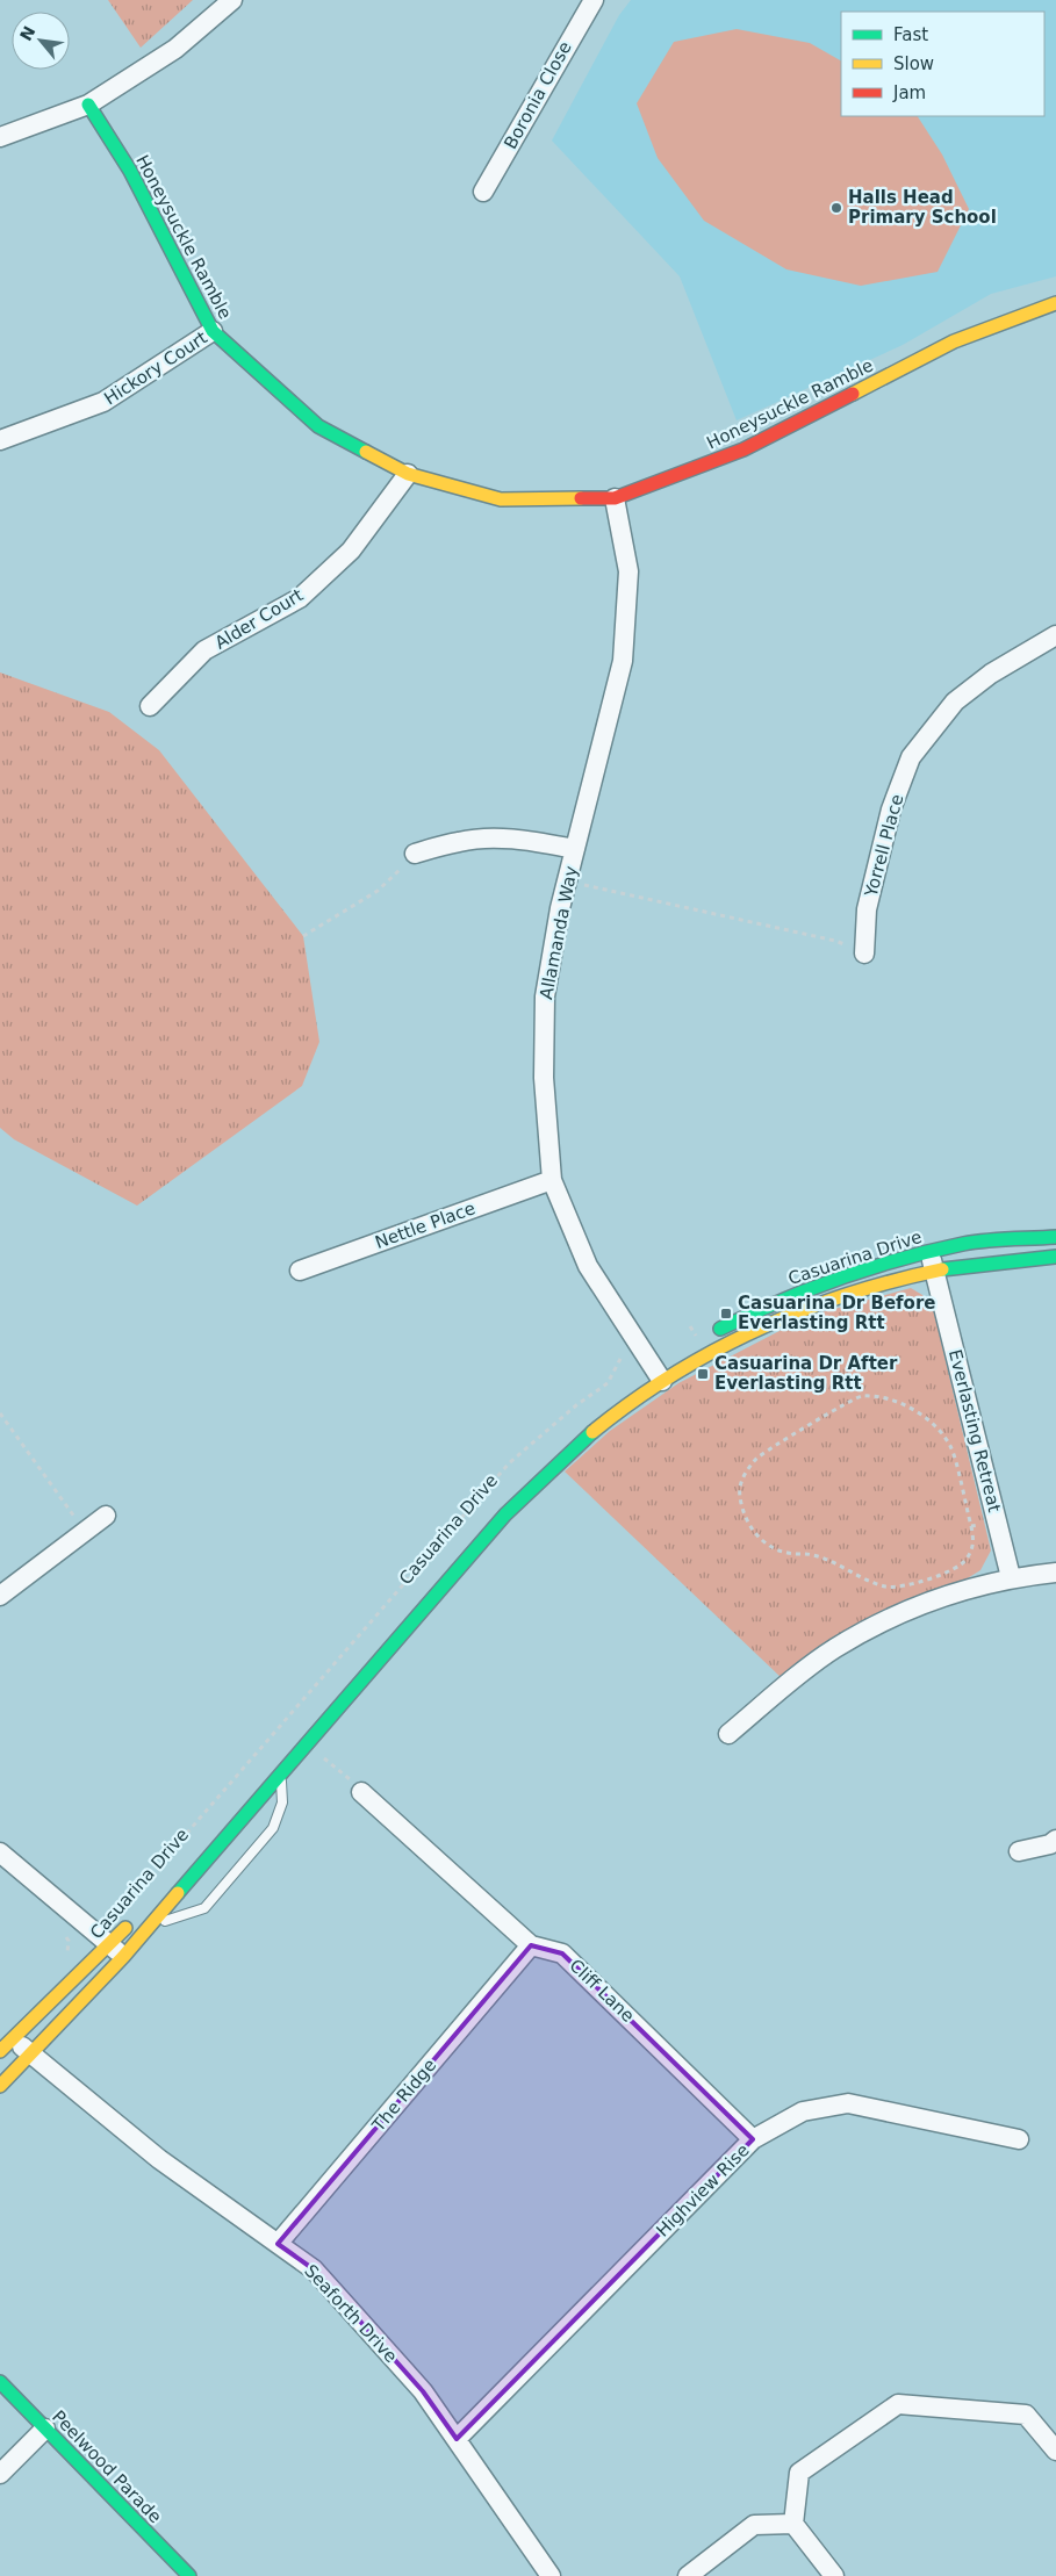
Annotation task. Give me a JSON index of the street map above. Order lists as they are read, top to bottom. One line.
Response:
{"streets":{"street":["Boronia Close","Honeysuckle Ramble","Hickory Court","Alder Court","Yorrell Place","Allamanda Way","Nettle Place","Casuarina Drive","Everlasting Retreat","Cliff Lane","The Ridge","Highview Rise","Seaforth Drive","Peelwood Parade"]},"crossings":[["Honeysuckle Ramble","Hickory Court"],["Honeysuckle Ramble","Alder Court"],["Honeysuckle Ramble","Allamanda Way"],["Allamanda Way","Nettle Place"],["Allamanda Way","Casuarina Drive"],["Casuarina Drive","Everlasting Retreat"],["Casuarina Drive","Seaforth Drive"],["Cliff Lane","The Ridge"],["Cliff Lane","Highview Rise"],["The Ridge","Seaforth Drive"],["Highview Rise","Seaforth Drive"]],"places":{"other":["Halls Head Primary School"],"transit":["Casuarina Dr Before Everlasting Rtt","Casuarina Dr After Everlasting Rtt"]},"legend":["Fast","Slow","Jam"],"north":"top left"}
